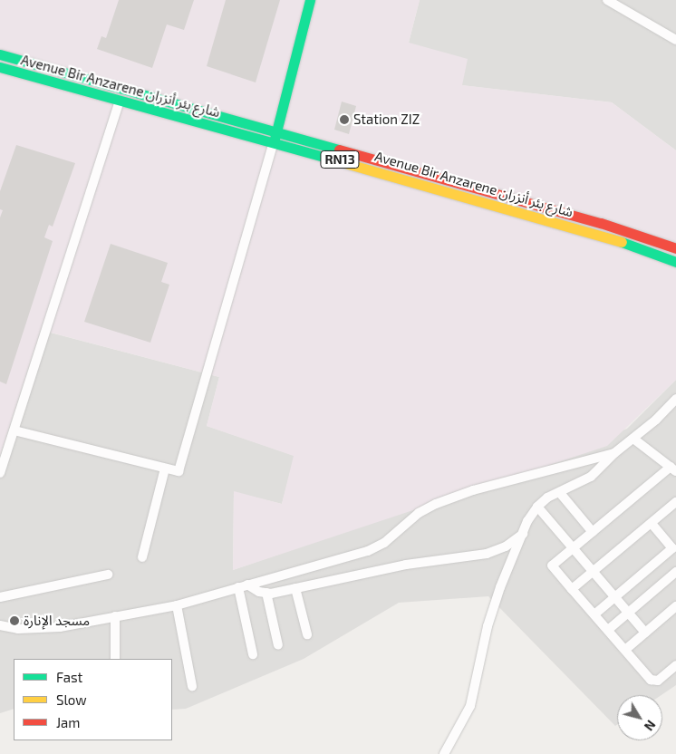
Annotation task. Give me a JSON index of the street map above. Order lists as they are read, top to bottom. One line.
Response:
{"streets":{"main road":["Avenue Bir Anzarene شارع بئر أنزران","RN13"]},"places":["Station ZIZ","مسجد الإنارة"],"legend":["Fast","Slow","Jam"],"north":"bottom right"}
